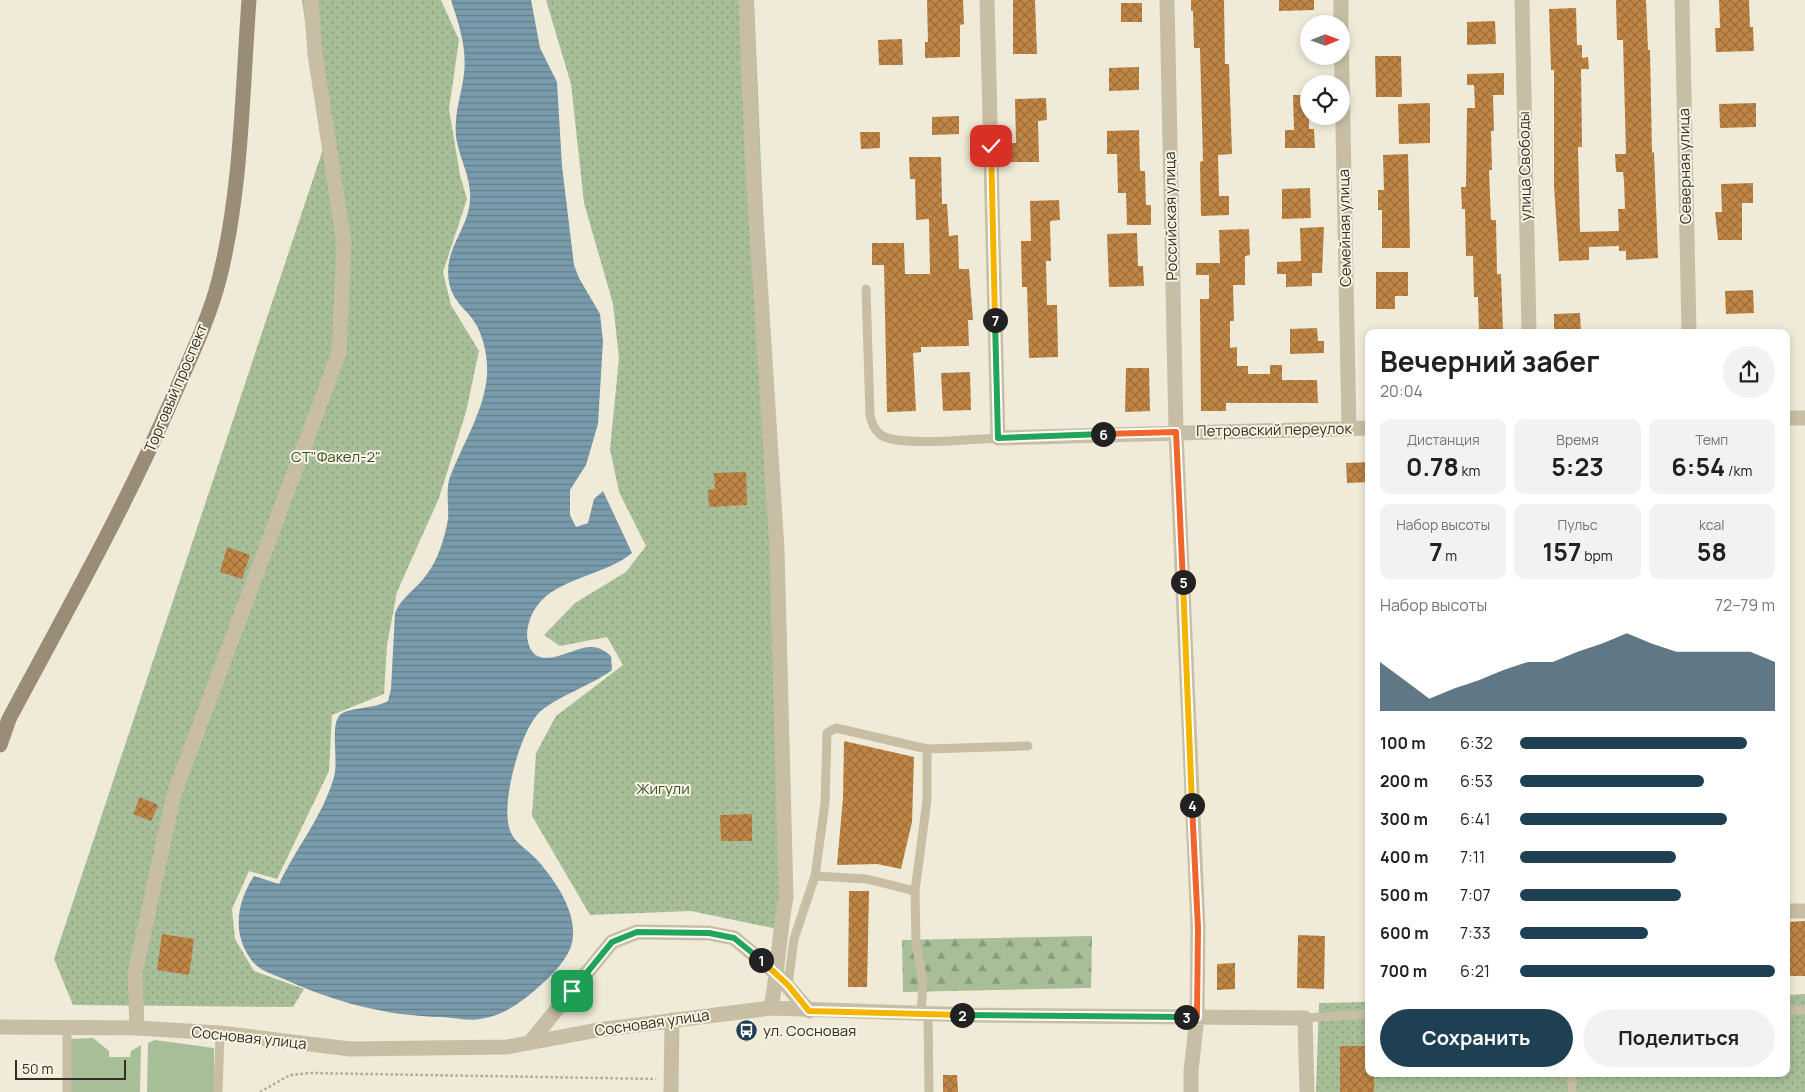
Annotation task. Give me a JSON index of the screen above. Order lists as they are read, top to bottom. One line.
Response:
{"streets":{"street":["улица Свободы","Северная улица","Российская улица","Семейная улица","Торговый проспект","Петровский переулок","Сосновая улица"]},"crossings":[["Российская улица","Петровский переулок"],["Российская улица","Сосновая улица"],["Семейная улица","Петровский переулок"]],"parks":["СТ\"Факел-2\"","Жигули"],"places":{"bus stop":["ул. Сосновая"]},"scale_bar":"50 m","north":"right","page":{"pins":["7","6","5","4","1","2","3"],"heading":["Вечерний забег","20:04"],"stats":[["Дистанция","0.78 km"],["Время","5:23"],["Темп","6:54 /km"],["Набор высоты","7 m"],["Пульс","157 bpm"],["kcal","58"]],"chart":["Набор высоты","72–79 m"],"list":[{"name":"100 m","note":"6:32"},{"name":"200 m","note":"6:53"},{"name":"300 m","note":"6:41"},{"name":"400 m","note":"7:11"},{"name":"500 m","note":"7:07"},{"name":"600 m","note":"7:33"},{"name":"700 m","note":"6:21"}],"buttons":["Сохранить","Поделиться"],"scale":"50 m"}}
